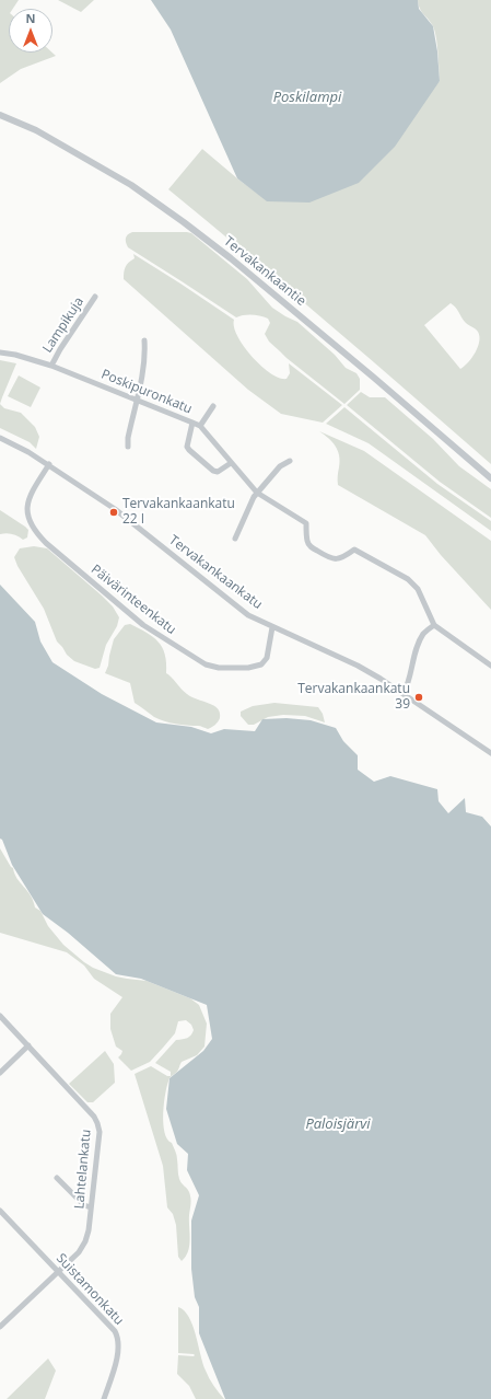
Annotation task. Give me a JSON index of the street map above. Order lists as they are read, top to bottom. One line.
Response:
{"streets":{"street":["Tervakankaantie","Lampikuja","Poskipuronkatu","Tervakankaankatu","Päivärinteenkatu","Lahtelankatu","Suistamonkatu"]},"crossings":[["Lampikuja","Poskipuronkatu"],["Tervakankaankatu","Päivärinteenkatu"],["Lahtelankatu","Suistamonkatu"]],"water":["Poskilampi","Paloisjärvi"],"places":["Tervakankaankatu 22 I","Tervakankaankatu 39"],"north":"top"}
